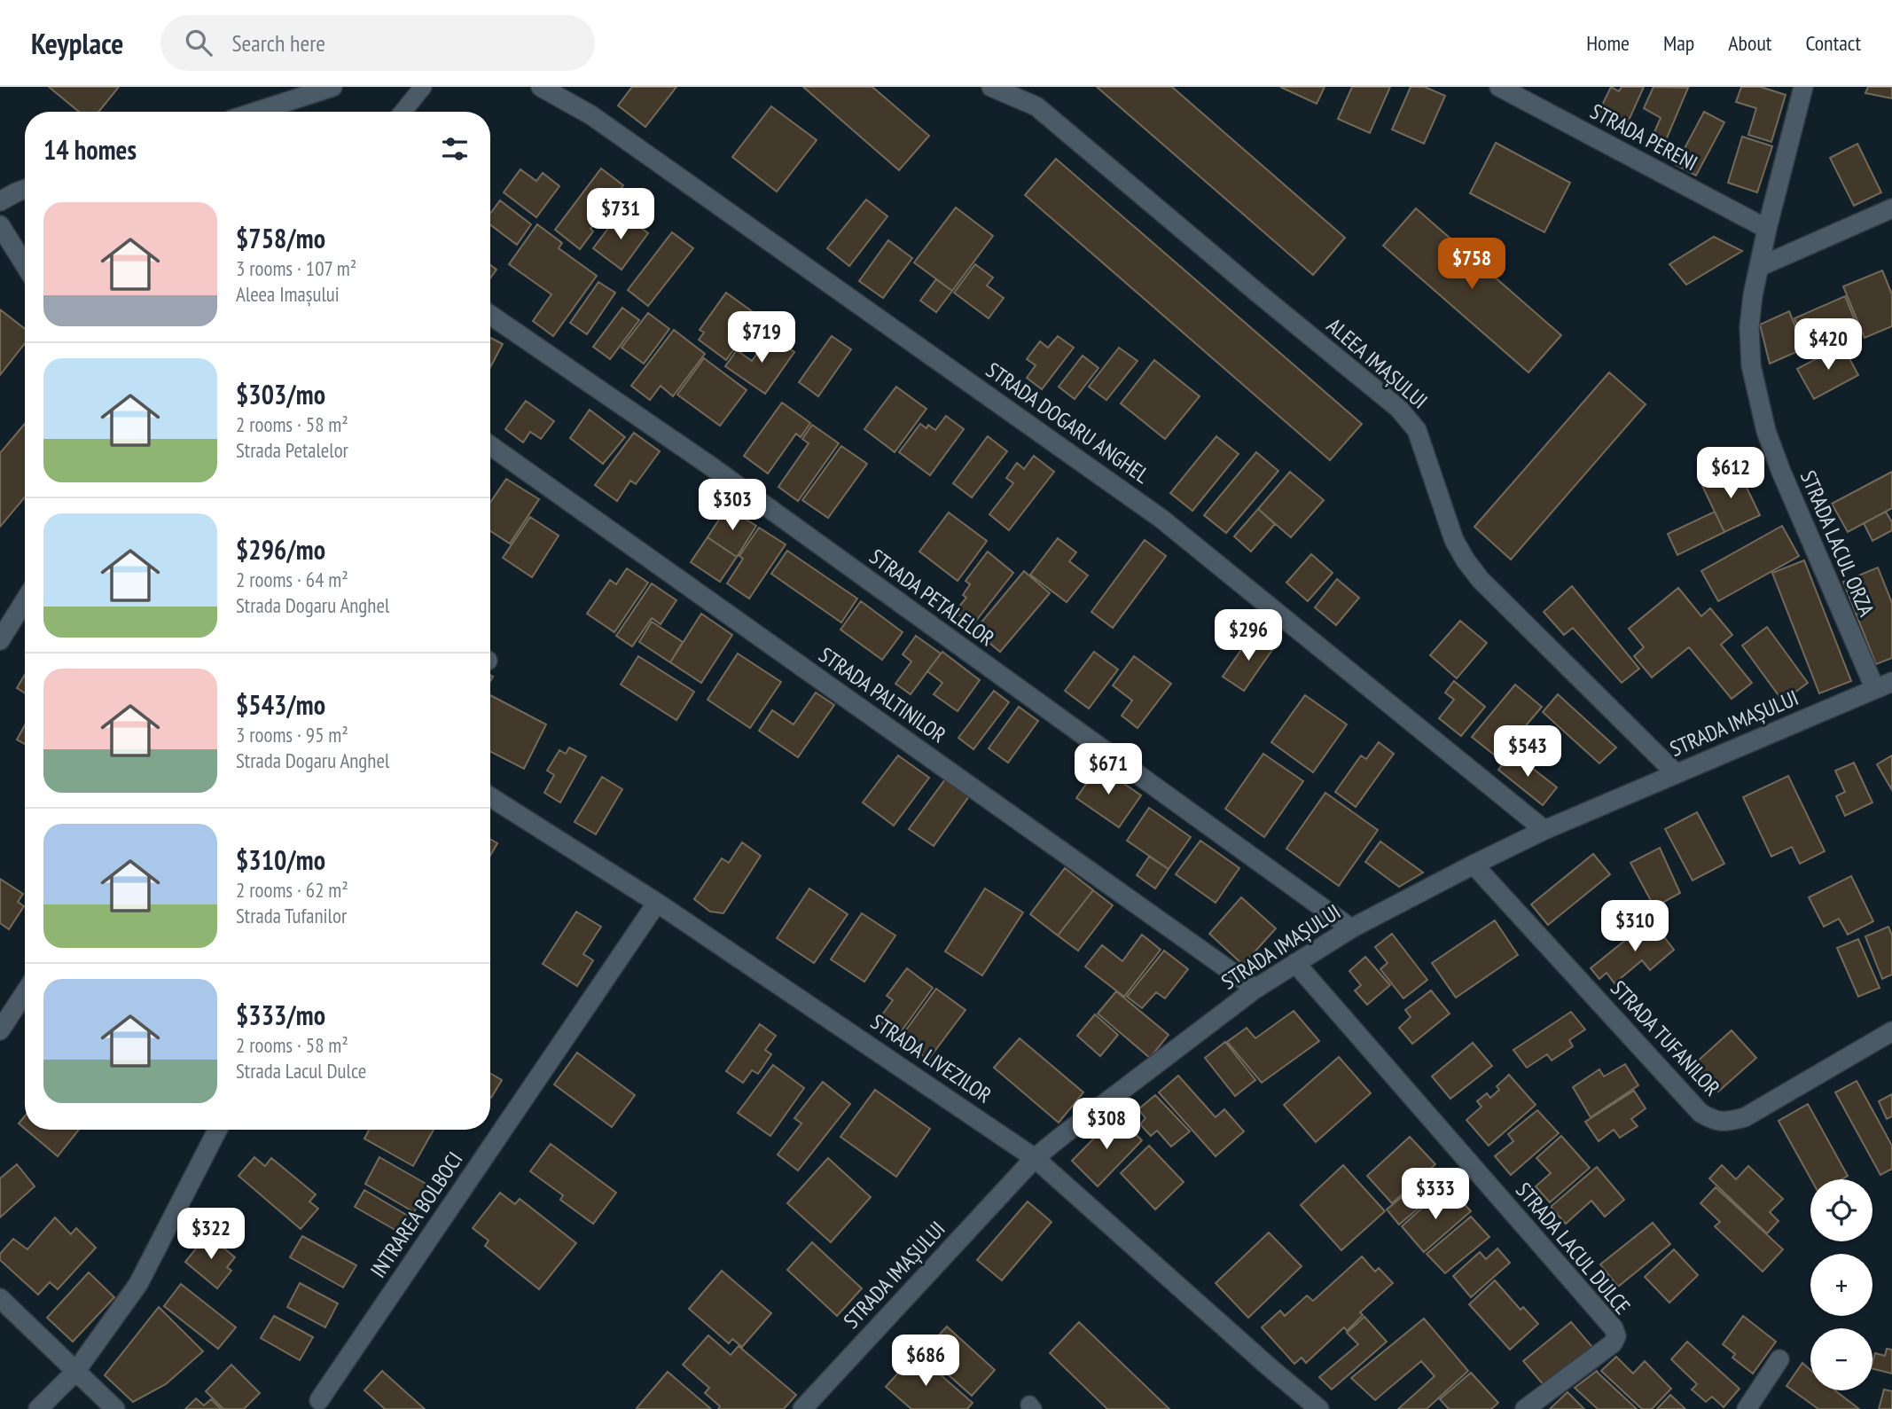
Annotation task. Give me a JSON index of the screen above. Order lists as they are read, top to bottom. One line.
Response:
{"streets":{"street":["STRADA PERENI","ALEEA IMAȘULUI","STRADA DOGARU ANGHEL","STRADA LACUL ORZA","STRADA PETALELOR","STRADA PALTINILOR","STRADA IMAȘULUI","STRADA TUFANILOR","STRADA LIVEZILOR","INTRAREA BOLBOCI","STRADA LACUL DULCE"]},"crossings":[["STRADA PERENI","STRADA LACUL ORZA"],["ALEEA IMAȘULUI","STRADA IMAȘULUI"],["STRADA DOGARU ANGHEL","STRADA IMAȘULUI"],["STRADA LACUL ORZA","STRADA IMAȘULUI"],["STRADA PETALELOR","STRADA IMAȘULUI"],["STRADA PALTINILOR","STRADA IMAȘULUI"],["STRADA IMAȘULUI","STRADA TUFANILOR"],["STRADA IMAȘULUI","STRADA LIVEZILOR"],["STRADA IMAȘULUI","STRADA LACUL DULCE"],["STRADA LIVEZILOR","INTRAREA BOLBOCI"]],"page":{"header":"Keyplace","search":"Search here","nav":["Home","Map","About","Contact"],"heading":"14 homes","list":[{"name":"$758/mo","note":"3 rooms · 107 m² · Aleea Imașului"},{"name":"$303/mo","note":"2 rooms · 58 m² · Strada Petalelor"},{"name":"$296/mo","note":"2 rooms · 64 m² · Strada Dogaru Anghel"},{"name":"$543/mo","note":"3 rooms · 95 m² · Strada Dogaru Anghel"},{"name":"$310/mo","note":"2 rooms · 62 m² · Strada Tufanilor"},{"name":"$333/mo","note":"2 rooms · 58 m² · Strada Lacul Dulce"}],"price":["$731","$758","$719","$420","$612","$303","$296","$543","$671","$310","$308","$333","$322","$686"],"map_buttons":["+","−"]}}
